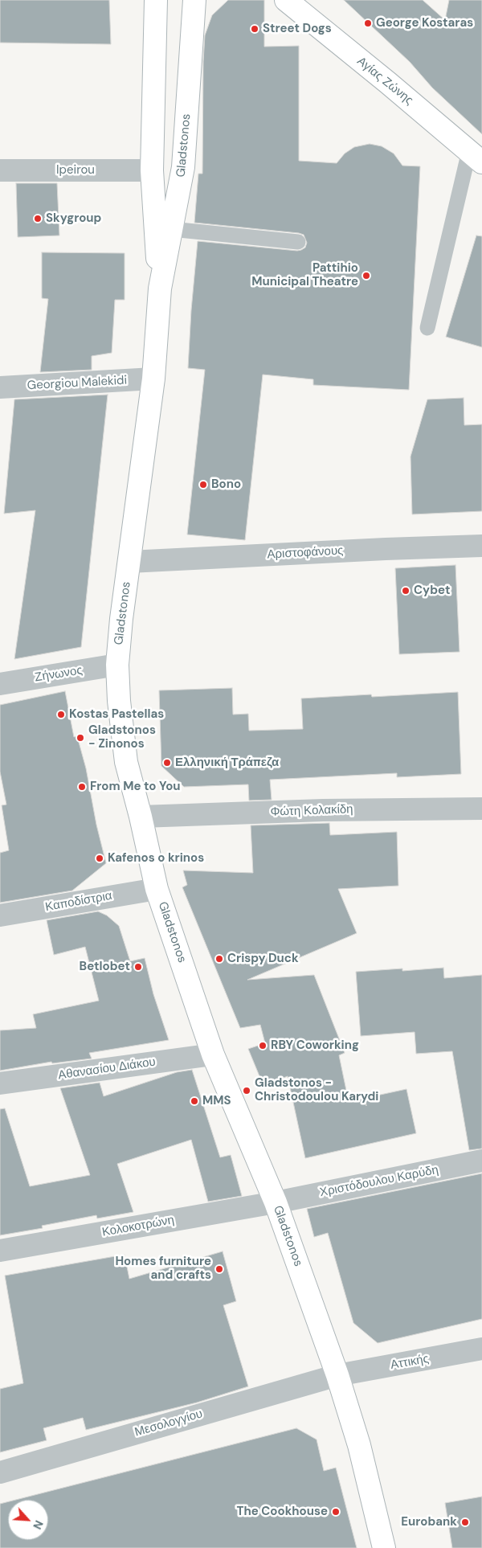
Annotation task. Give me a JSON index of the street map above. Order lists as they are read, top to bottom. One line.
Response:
{"streets":{"main road":["Αγίας Ζώνης","Gladstonos"],"street":["Ipeirou","Georgiou Malekidi","Αριστοφάνους","Ζήνωνος","Φώτη Κολακίδη","Καποδίστρια","Αθανασίου Διάκου","Χριστόδουλου Καρύδη","Κολοκοτρώνη","Αττικής","Μεσολογγίου"]},"crossings":[["Gladstonos","Ipeirou"],["Gladstonos","Georgiou Malekidi"],["Gladstonos","Αριστοφάνους"],["Gladstonos","Ζήνωνος"],["Gladstonos","Φώτη Κολακίδη"],["Gladstonos","Καποδίστρια"],["Gladstonos","Αθανασίου Διάκου"],["Gladstonos","Χριστόδουλου Καρύδη"],["Gladstonos","Κολοκοτρώνη"],["Gladstonos","Αττικής"],["Gladstonos","Μεσολογγίου"],["Χριστόδουλου Καρύδη","Κολοκοτρώνη"],["Αττικής","Μεσολογγίου"]],"places":["George Kostaras","Street Dogs","Skygroup","Pattihio Municipal Theatre","Bono","Cybet","Kostas Pastellas","Gladstonos - Zinonos","Ελληνική Τράπεζα","From Me to You","Kafenos o krinos","Crispy Duck","Betlobet","RBY Coworking","Gladstonos - Christodoulou Karydi","MMS","Homes furniture and crafts","The Cookhouse","Eurobank"],"north":"bottom right"}
